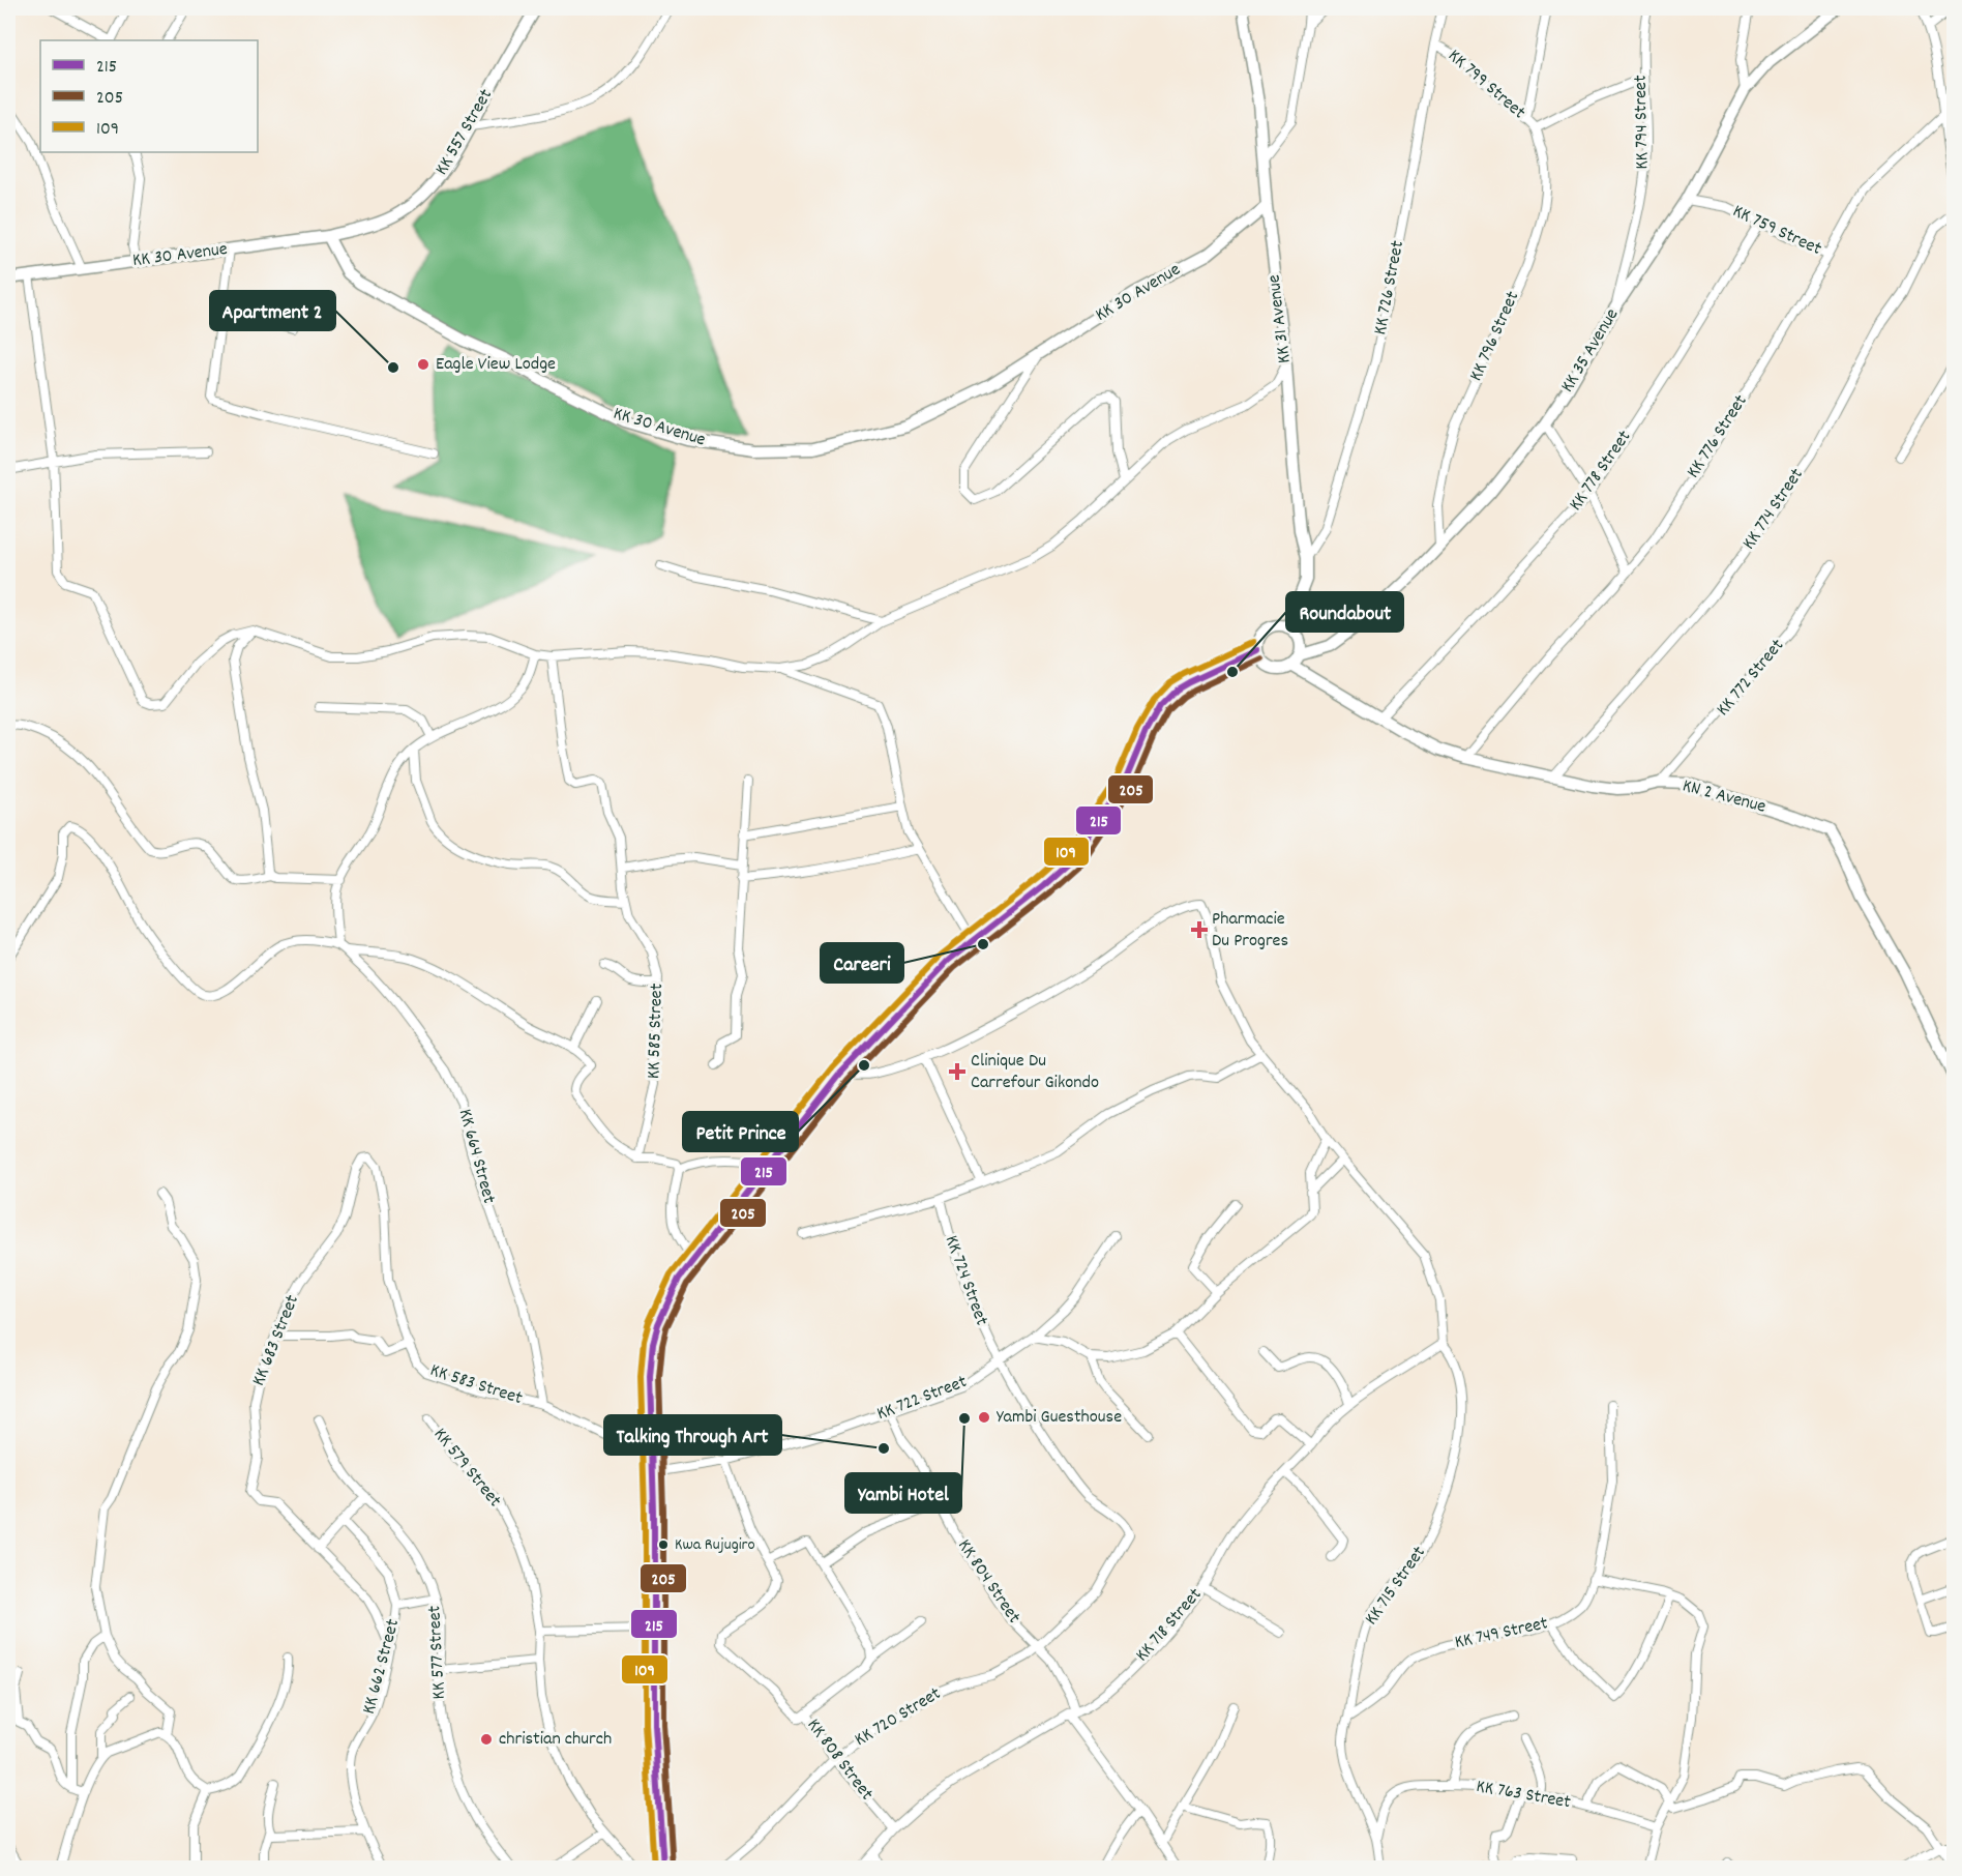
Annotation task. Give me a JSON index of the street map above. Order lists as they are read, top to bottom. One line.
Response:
{"streets":{"main road":["KK 557 Street","KK 30 Avenue","KK 31 Avenue","KK 35 Avenue","KN 2 Avenue"],"street":["KK 799 Street","KK 794 Street","KK 759 Street","KK 726 Street","KK 796 Street","KK 776 Street","KK 778 Street","KK 774 Street","KK 772 Street","KK 585 Street","KK 664 Street","KK 724 Street","KK 683 Street","KK 583 Street","KK 722 Street","KK 579 Street","KK 804 Street","KK 715 Street","KK 718 Street","KK 749 Street","KK 577 Street","KK 662 Street","KK 720 Street","KK 808 Street","KK 763 Street"]},"crossings":[["KK 799 Street","KK 726 Street"],["KK 799 Street","KK 796 Street"],["KK 794 Street","KK 35 Avenue"],["KK 557 Street","KK 30 Avenue"],["KK 759 Street","KK 35 Avenue"],["KK 759 Street","KK 776 Street"],["KK 759 Street","KK 778 Street"],["KK 30 Avenue","KK 31 Avenue"],["KK 726 Street","KK 31 Avenue"],["KK 31 Avenue","KK 35 Avenue"],["KK 31 Avenue","KN 2 Avenue"],["KK 796 Street","KK 35 Avenue"],["KK 35 Avenue","KN 2 Avenue"],["KK 776 Street","KN 2 Avenue"],["KK 778 Street","KN 2 Avenue"],["KK 774 Street","KN 2 Avenue"],["KK 772 Street","KN 2 Avenue"],["KK 664 Street","KK 583 Street"],["KK 724 Street","KK 722 Street"],["KK 724 Street","KK 804 Street"],["KK 724 Street","KK 720 Street"],["KK 683 Street","KK 583 Street"],["KK 683 Street","KK 662 Street"],["KK 722 Street","KK 804 Street"],["KK 804 Street","KK 718 Street"],["KK 804 Street","KK 720 Street"],["KK 715 Street","KK 718 Street"],["KK 715 Street","KK 749 Street"],["KK 715 Street","KK 763 Street"],["KK 718 Street","KK 808 Street"],["KK 577 Street","KK 662 Street"],["KK 720 Street","KK 808 Street"]],"places":{"other":["Eagle View Lodge","Apartment 2","Roundabout","Careeri","Petit Prince","Yambi Guesthouse","Yambi Hotel","Talking Through Art","Kwa Rujugiro","christian church"],"health":["Pharmacie Du Progres","Clinique Du Carrefour Gikondo"]},"lines":["transit line 109","transit line 215","transit line 205"],"legend":["215","205","109"]}
